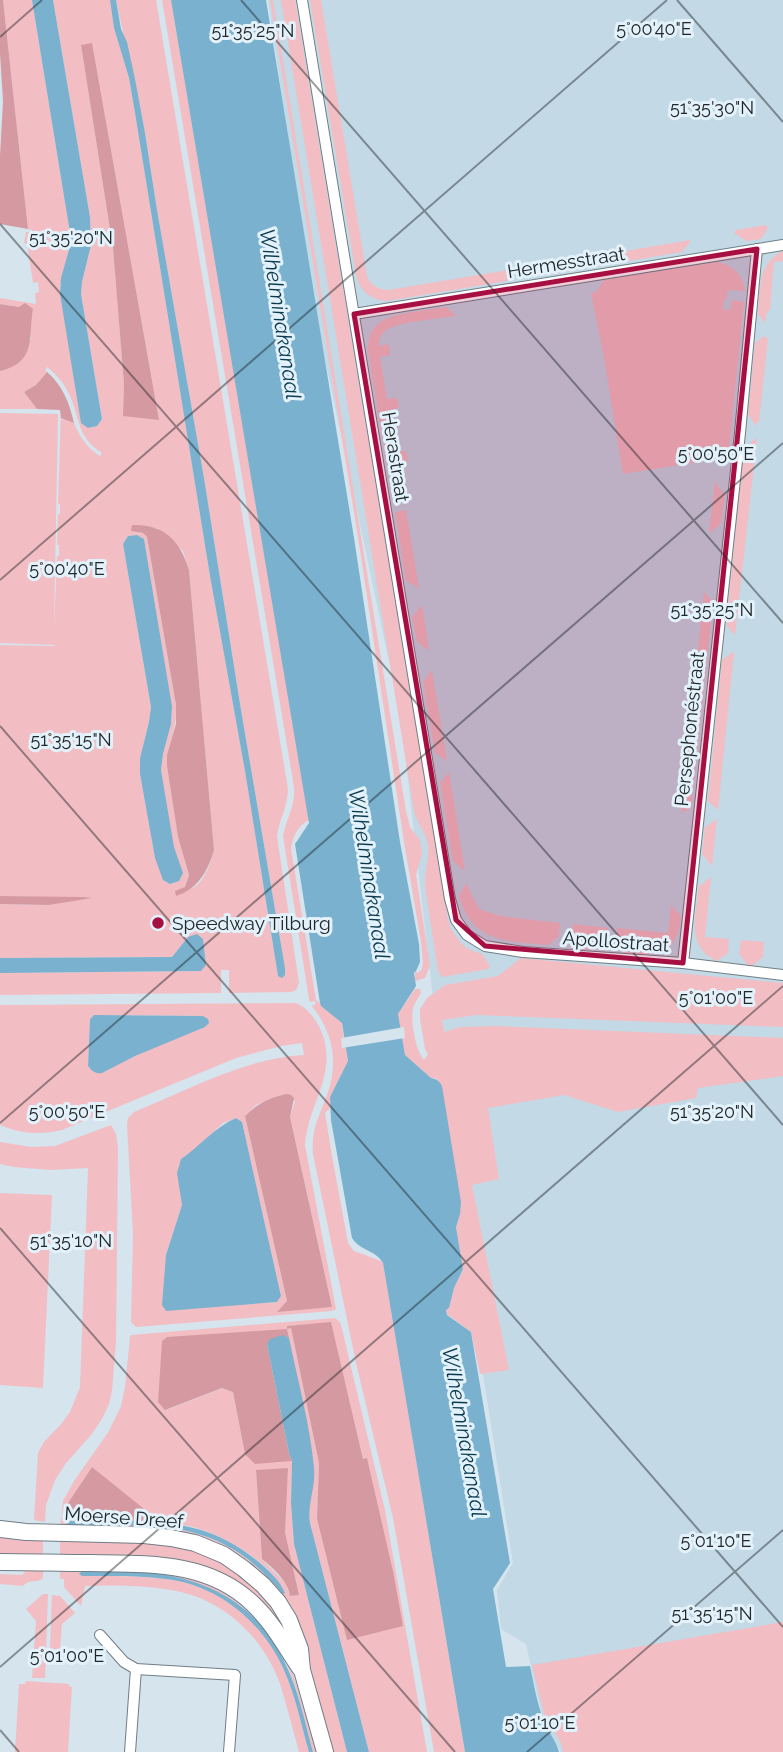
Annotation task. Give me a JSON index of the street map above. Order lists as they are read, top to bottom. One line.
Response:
{"streets":{"street":["Hermesstraat","Herastraat","Persephonéstraat","Apollostraat","Moerse Dreef"]},"crossings":[["Hermesstraat","Herastraat"],["Hermesstraat","Persephonéstraat"],["Herastraat","Apollostraat"],["Persephonéstraat","Apollostraat"]],"water":["Wilhelminakanaal"],"places":["Speedway Tilburg"],"coordinates":["5°00'40\"E","51°35'25\"N","51°35'30\"N","51°35'20\"N","5°00'50\"E","51°35'15\"N","5°01'00\"E","51°35'10\"N","5°01'10\"E"]}
